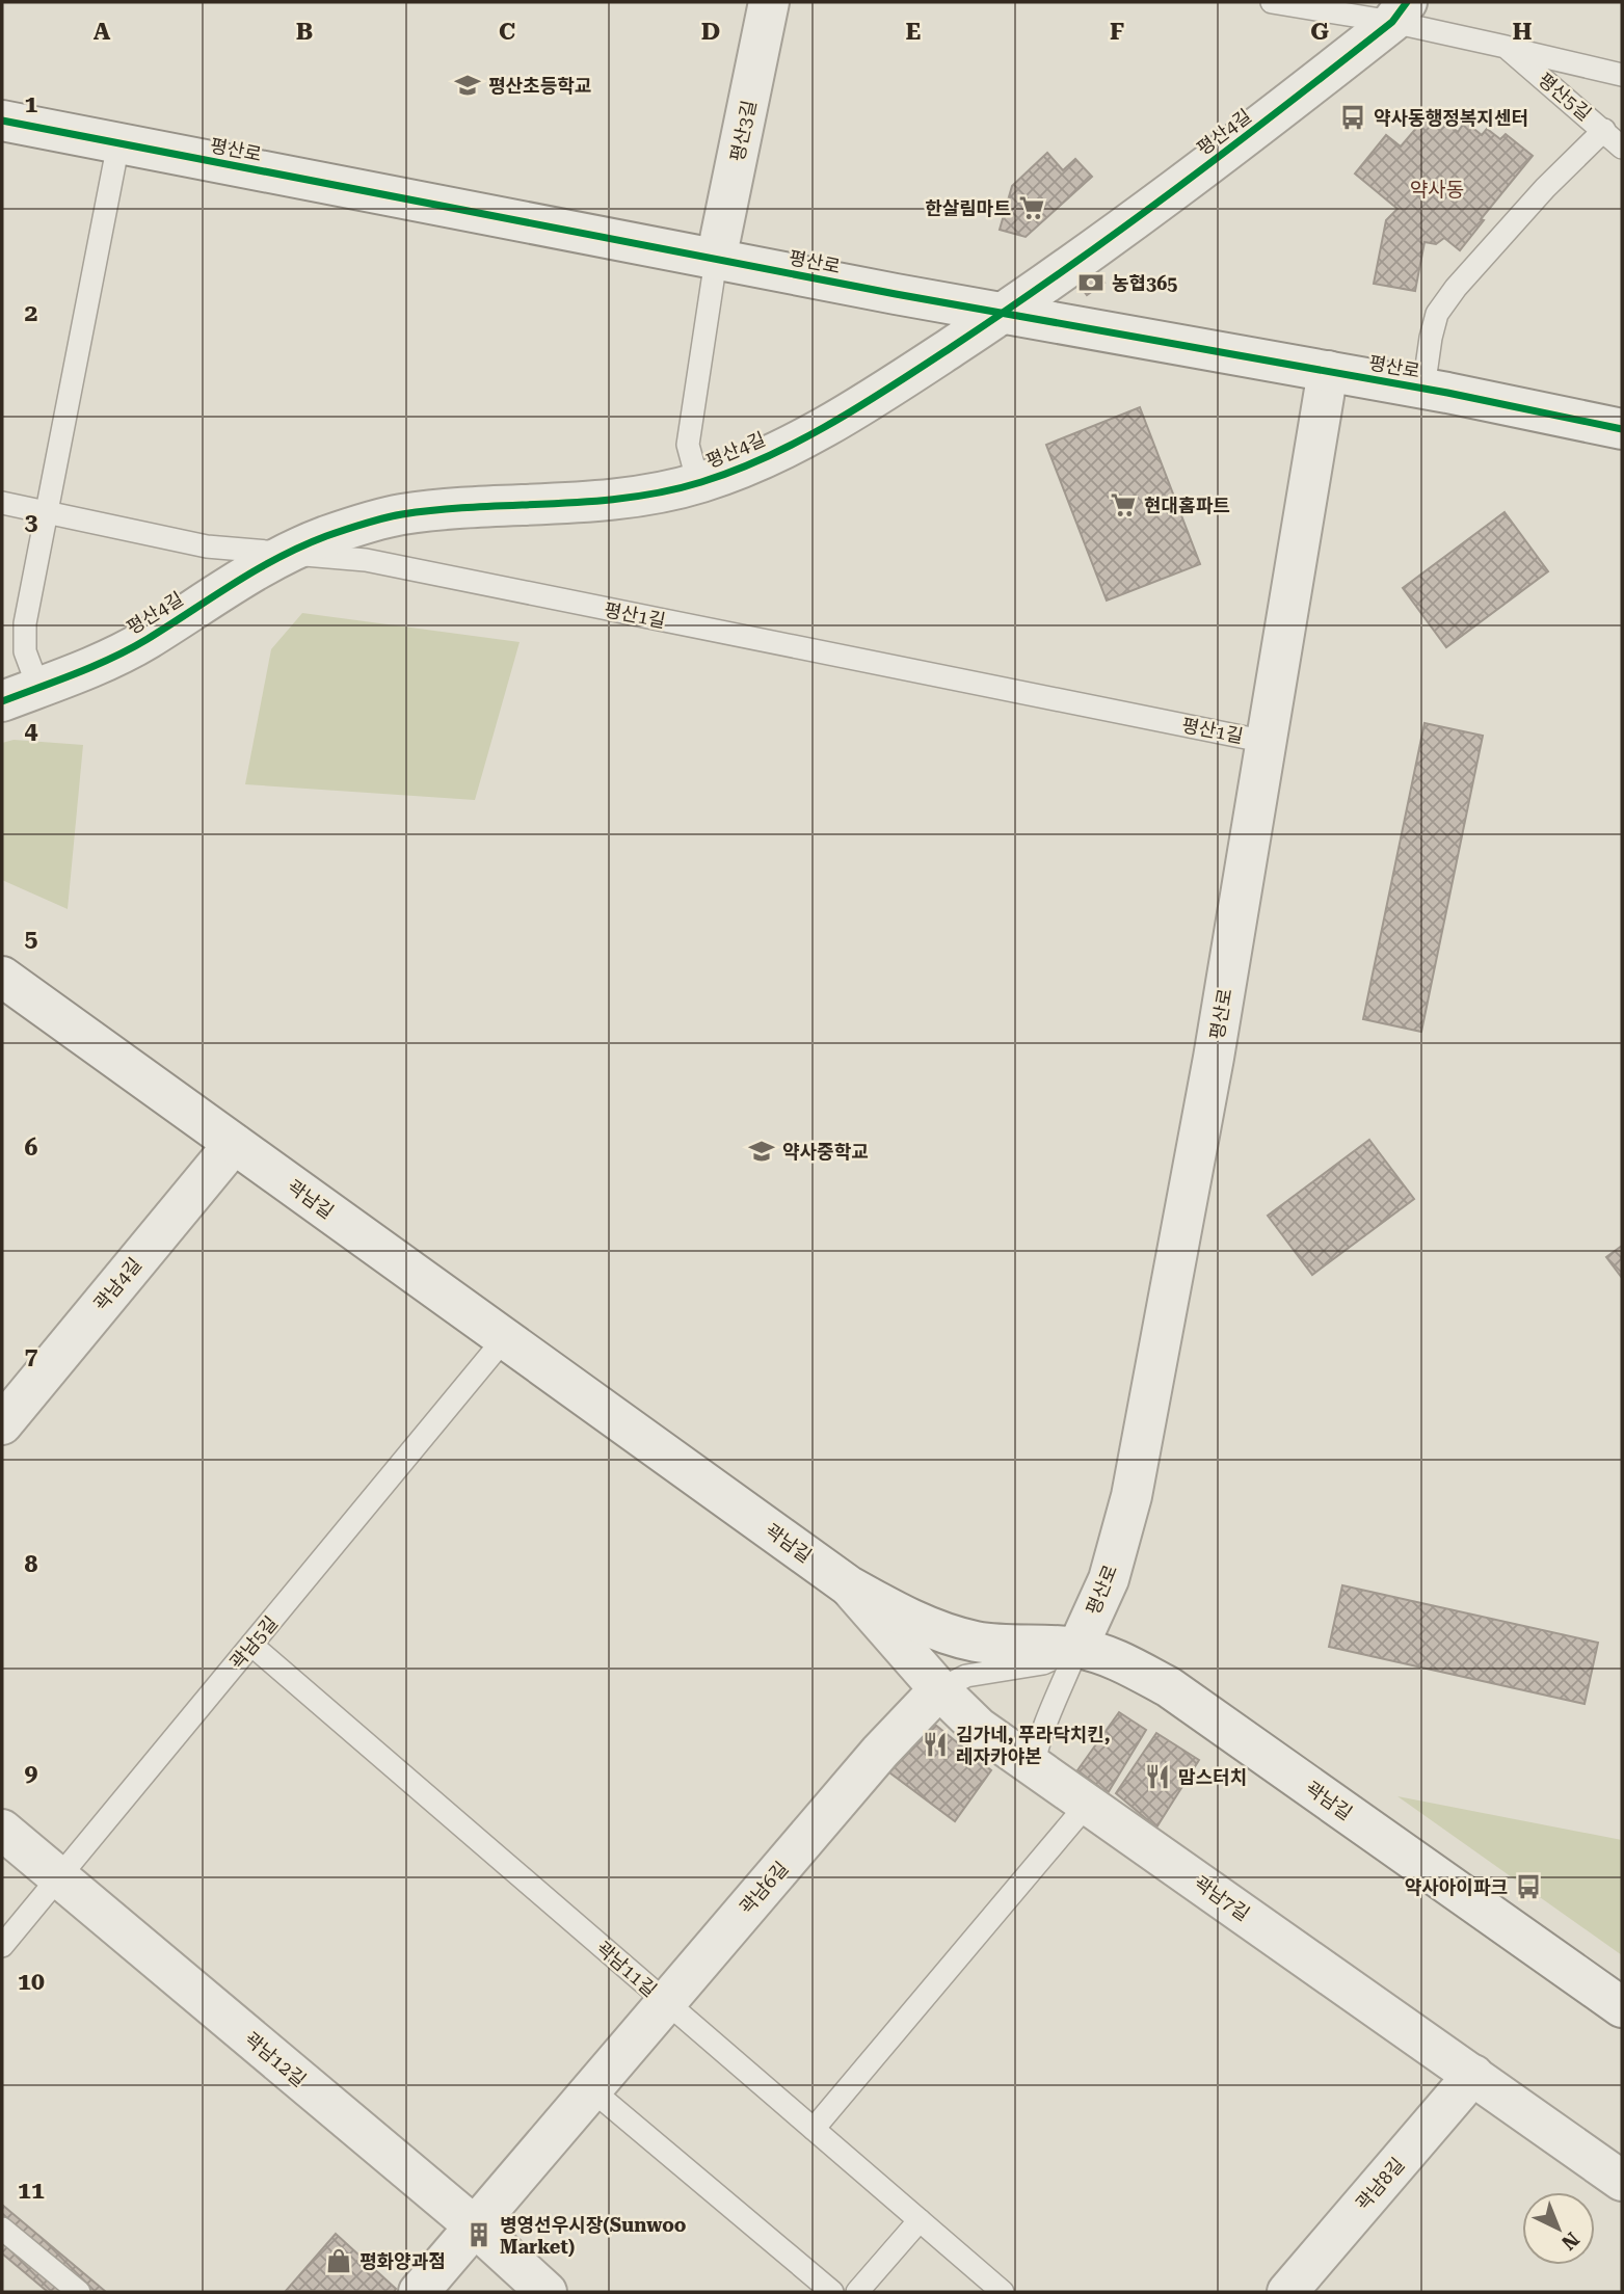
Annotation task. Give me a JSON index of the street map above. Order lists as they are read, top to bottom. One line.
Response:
{"streets":{"street":["평산3길","평산4길","평산로","곽남길","곽남4길","곽남6길","곽남7길","곽남12길","곽남8길"],"lane":["평산5길","평산1길","곽남5길","곽남11길"]},"crossings":[["평산5길","평산4길"],["평산3길","평산로"],["평산4길","평산로"],["평산4길","평산1길"],["평산로","평산1길"],["평산로","곽남길"],["곽남길","곽남4길"],["곽남길","곽남5길"],["곽남길","곽남7길"],["곽남5길","곽남11길"],["곽남5길","곽남12길"],["곽남6길","곽남7길"],["곽남6길","곽남11길"],["곽남6길","곽남12길"],["곽남7길","곽남8길"]],"districts":["약사동"],"places":{"school or university":["평산초등학교","약사중학교"],"bus stop":["약사동행정복지센터","약사아이파크"],"supermarket":["한살림마트","현대홈파트"],"bank":["농협365"],"restaurant":["김가네, 푸라닥치킨, 레자카야본","맘스터치"],"building":["병영선우시장(Sunwoo Market)"],"shop":["평화양과점"]},"north":"bottom right","grid":{"columns":["A","B","C","D","E","F","G","H"],"rows":["1","2","3","4","5","6","7","8","9","10","11"]}}
